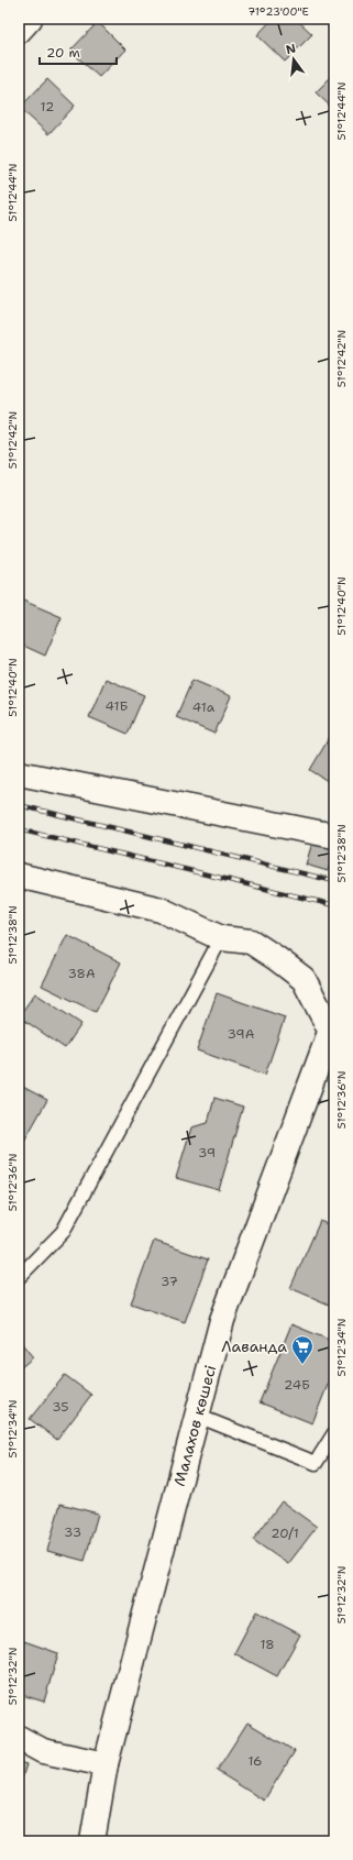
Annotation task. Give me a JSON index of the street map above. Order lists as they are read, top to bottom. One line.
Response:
{"streets":{"main road":["Малахов көшесі"]},"places":{"supermarket":["Лаванда"]},"house_numbers":["12","41Б","41а","38А","39А","39","37","24Б","35","33","20/1","18","16"],"scale_bar":"20 m","north":"top","coordinates":["71°23'00\"E","51°12'44\"N","51°12'42\"N","51°12'40\"N","51°12'38\"N","51°12'36\"N","51°12'34\"N","51°12'32\"N"]}
